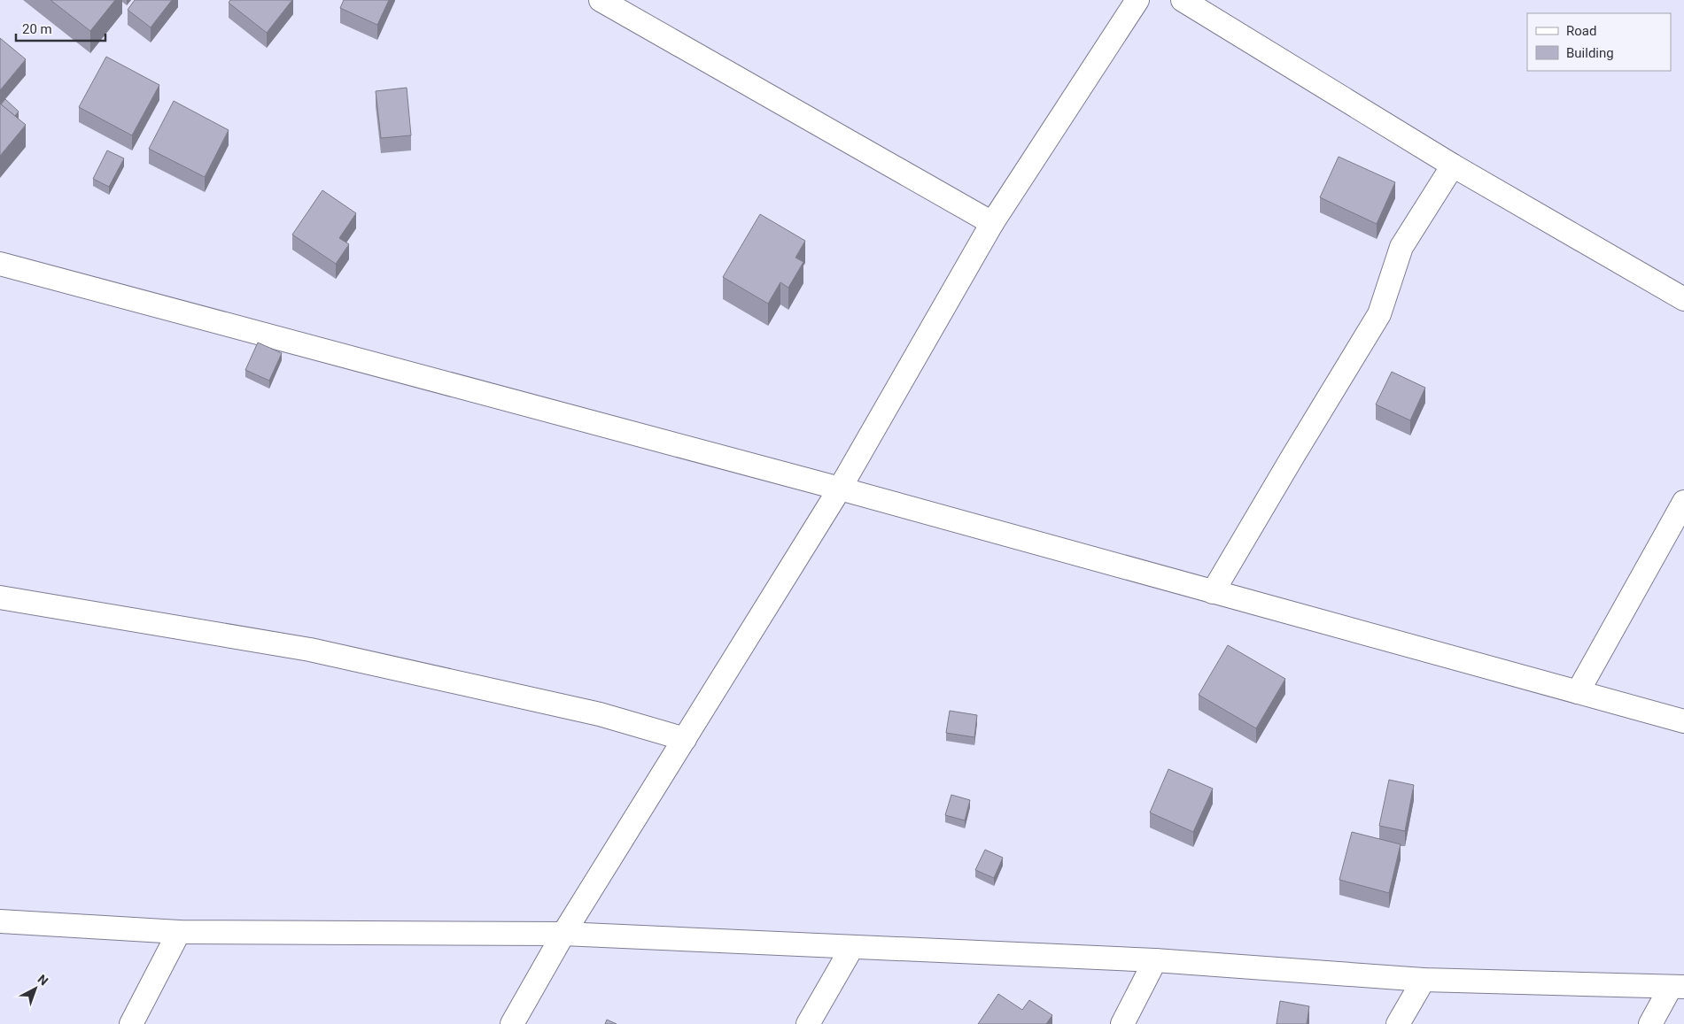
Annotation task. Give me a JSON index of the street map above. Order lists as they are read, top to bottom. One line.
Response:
{"legend":["Road","Building"],"scale_bar":"20 m","north":"top right"}
